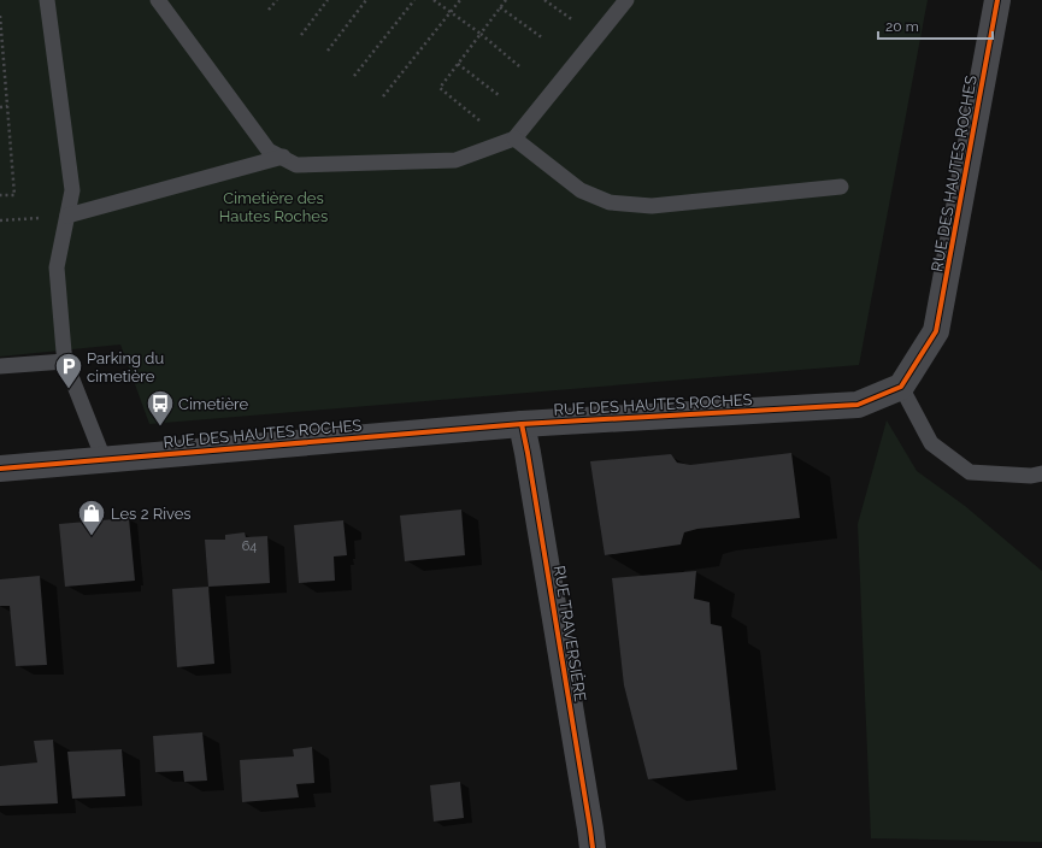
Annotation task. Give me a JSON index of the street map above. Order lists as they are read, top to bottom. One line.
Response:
{"streets":{"street":["RUE DES HAUTES ROCHES","RUE TRAVERSIÈRE"]},"crossings":[["RUE DES HAUTES ROCHES","RUE TRAVERSIÈRE"]],"parks":["Cimetière des Hautes Roches"],"places":{"parking":["Parking du cimetière"],"bus stop":["Cimetière"],"shop":["Les 2 Rives"]},"house_numbers":["64"],"scale_bar":"20 m"}
